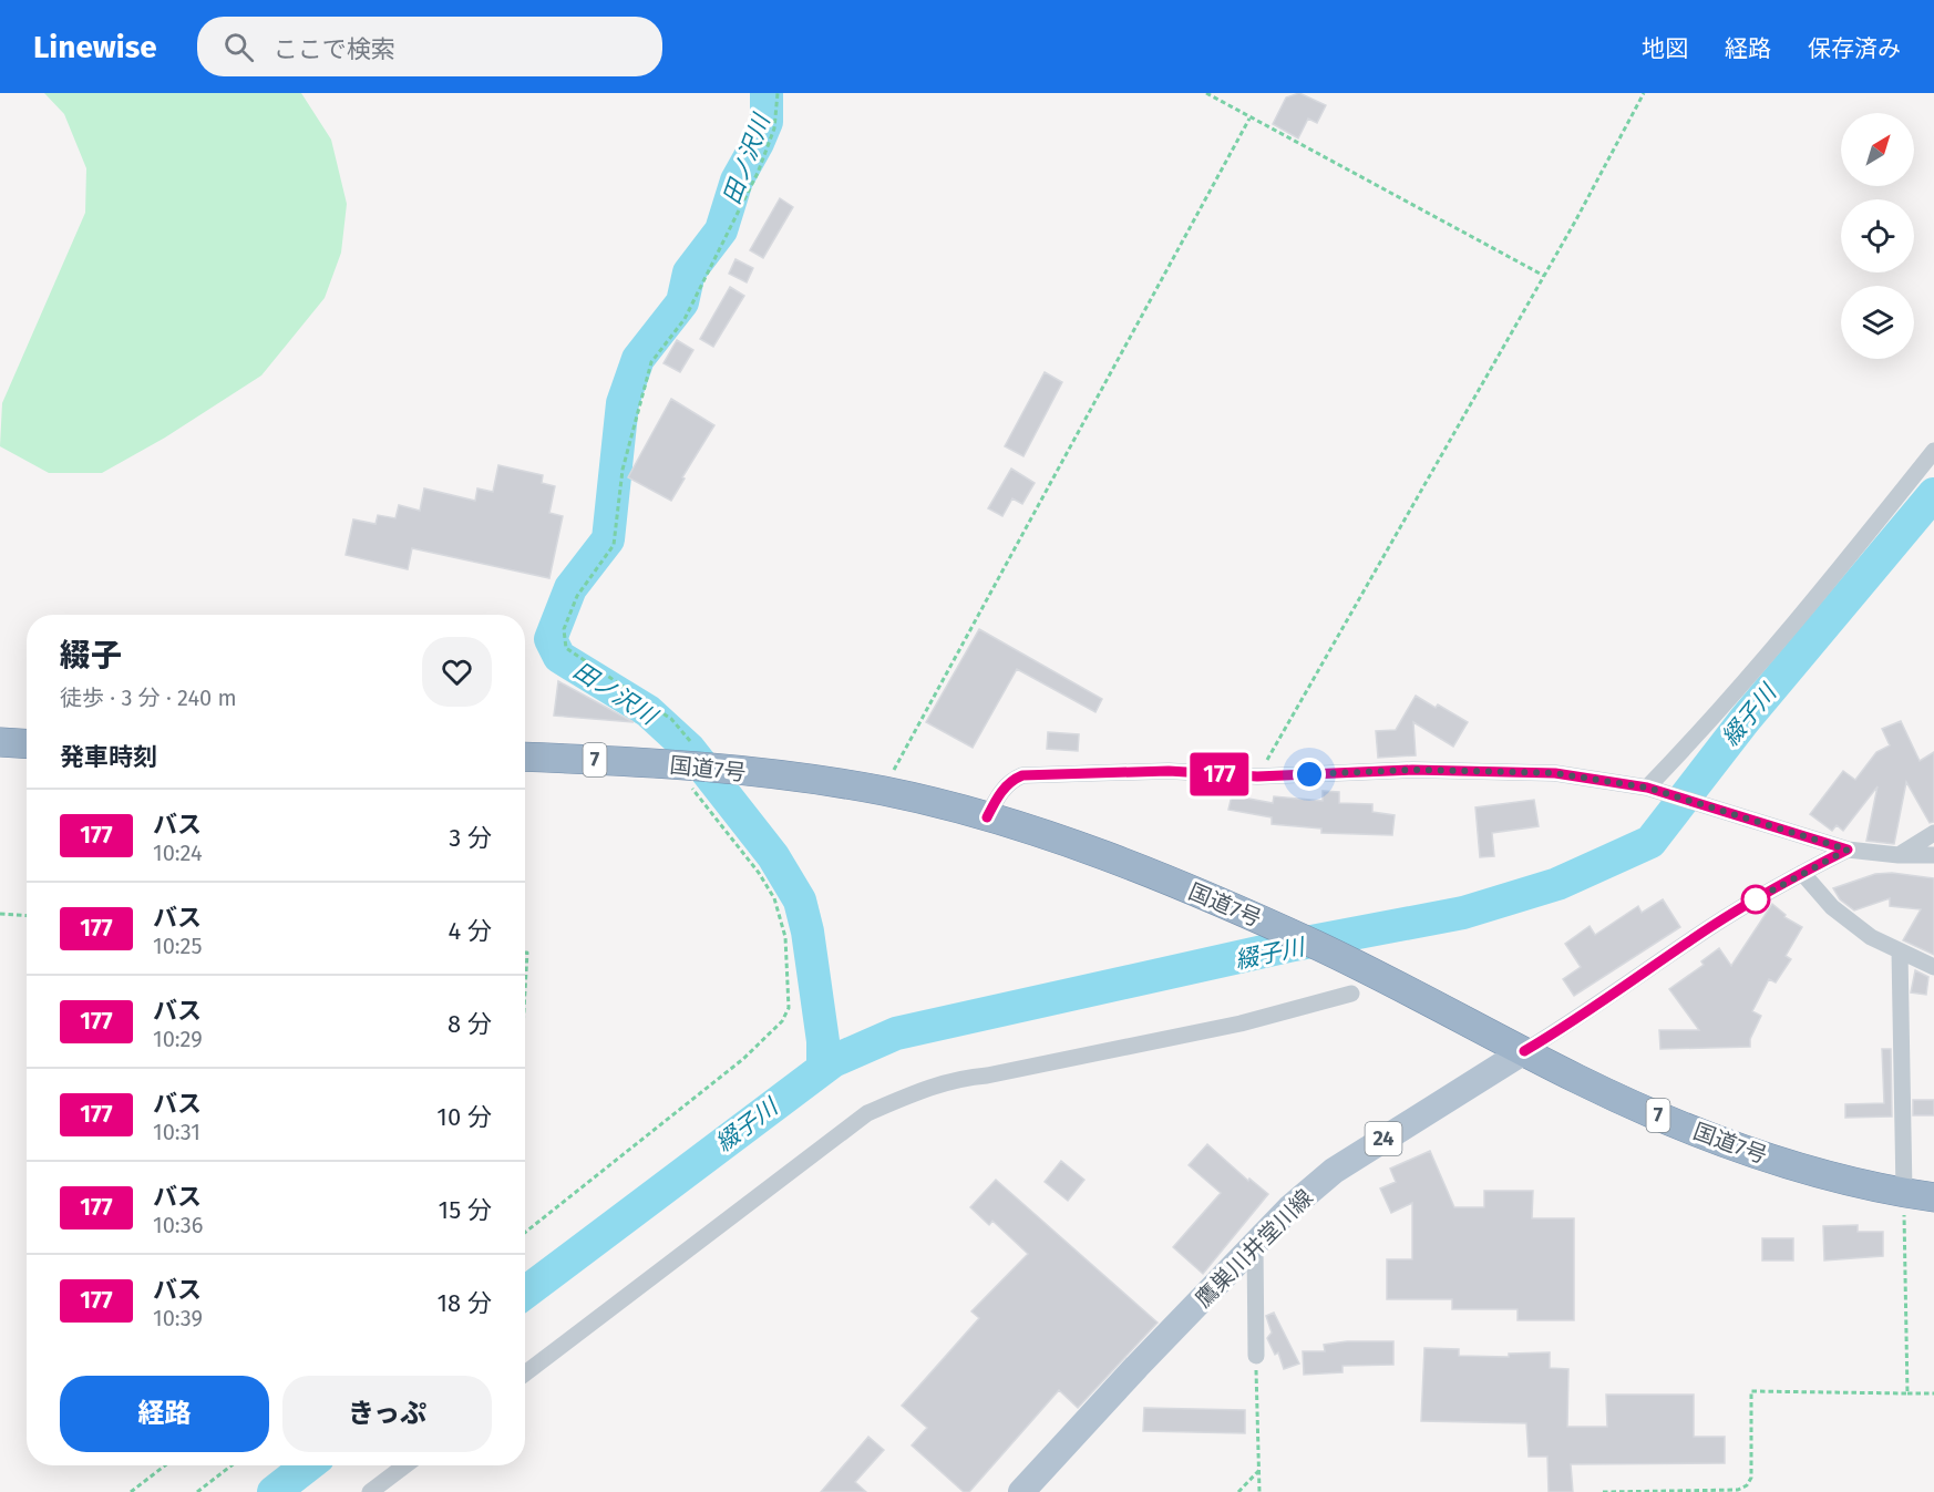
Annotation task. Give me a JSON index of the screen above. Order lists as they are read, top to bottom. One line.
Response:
{"streets":{"highway":["7","国道7号"],"main road":["24","鷹巣川井堂川線"]},"crossings":[["国道7号","鷹巣川井堂川線"]],"water":["田ノ沢川","綴子川"],"lines":["bus line 177"],"north":"top right","page":{"header":"Linewise","search":"ここで検索","nav":["地図","経路","保存済み"],"on_map":"177","heading":[["綴子","徒歩 · 3 分 · 240 m"],"発車時刻"],"list":[{"mark":"177","name":"バス","note":"10:24","value":"3 分"},{"mark":"177","name":"バス","note":"10:25","value":"4 分"},{"mark":"177","name":"バス","note":"10:29","value":"8 分"},{"mark":"177","name":"バス","note":"10:31","value":"10 分"},{"mark":"177","name":"バス","note":"10:36","value":"15 分"},{"mark":"177","name":"バス","note":"10:39","value":"18 分"}],"buttons":["経路","きっぷ"]}}
